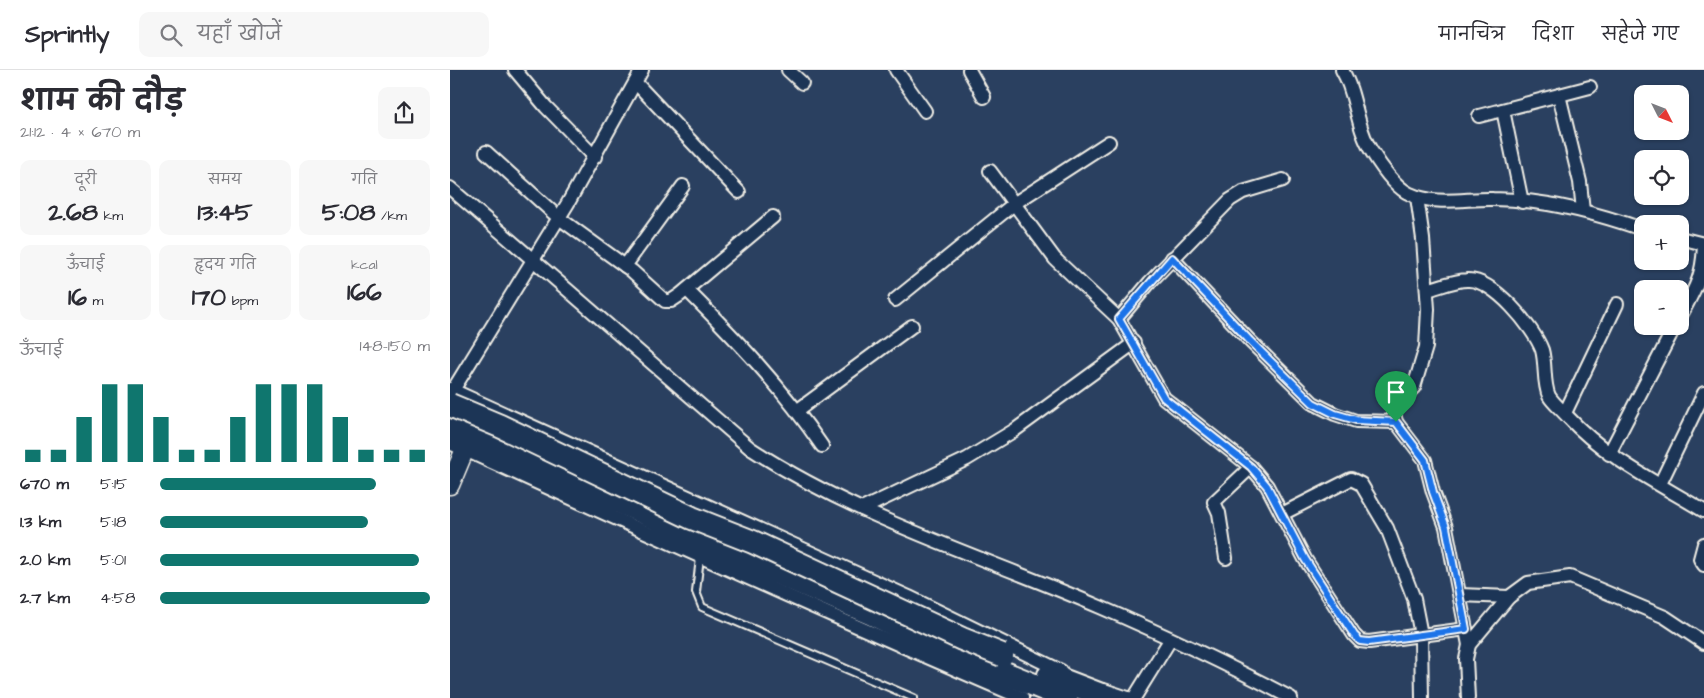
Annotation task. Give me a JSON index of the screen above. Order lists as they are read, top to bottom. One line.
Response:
{"north":"bottom right","page":{"header":"Sprintly","search":"यहाँ खोजें","nav":["मानचित्र","दिशा","सहेजे गए"],"heading":["शाम की दौड़","21:12 · 4 × 670 m"],"map_buttons":["+","−"],"stats":[["दूरी","2.68 km"],["समय","13:45"],["गति","5:08 /km"],["ऊँचाई","16 m"],["हृदय गति","170 bpm"],["kcal","166"]],"chart":["ऊँचाई","148–150 m"],"list":[{"name":"670 m","note":"5:15"},{"name":"1.3 km","note":"5:18"},{"name":"2.0 km","note":"5:01"},{"name":"2.7 km","note":"4:58"}]}}
